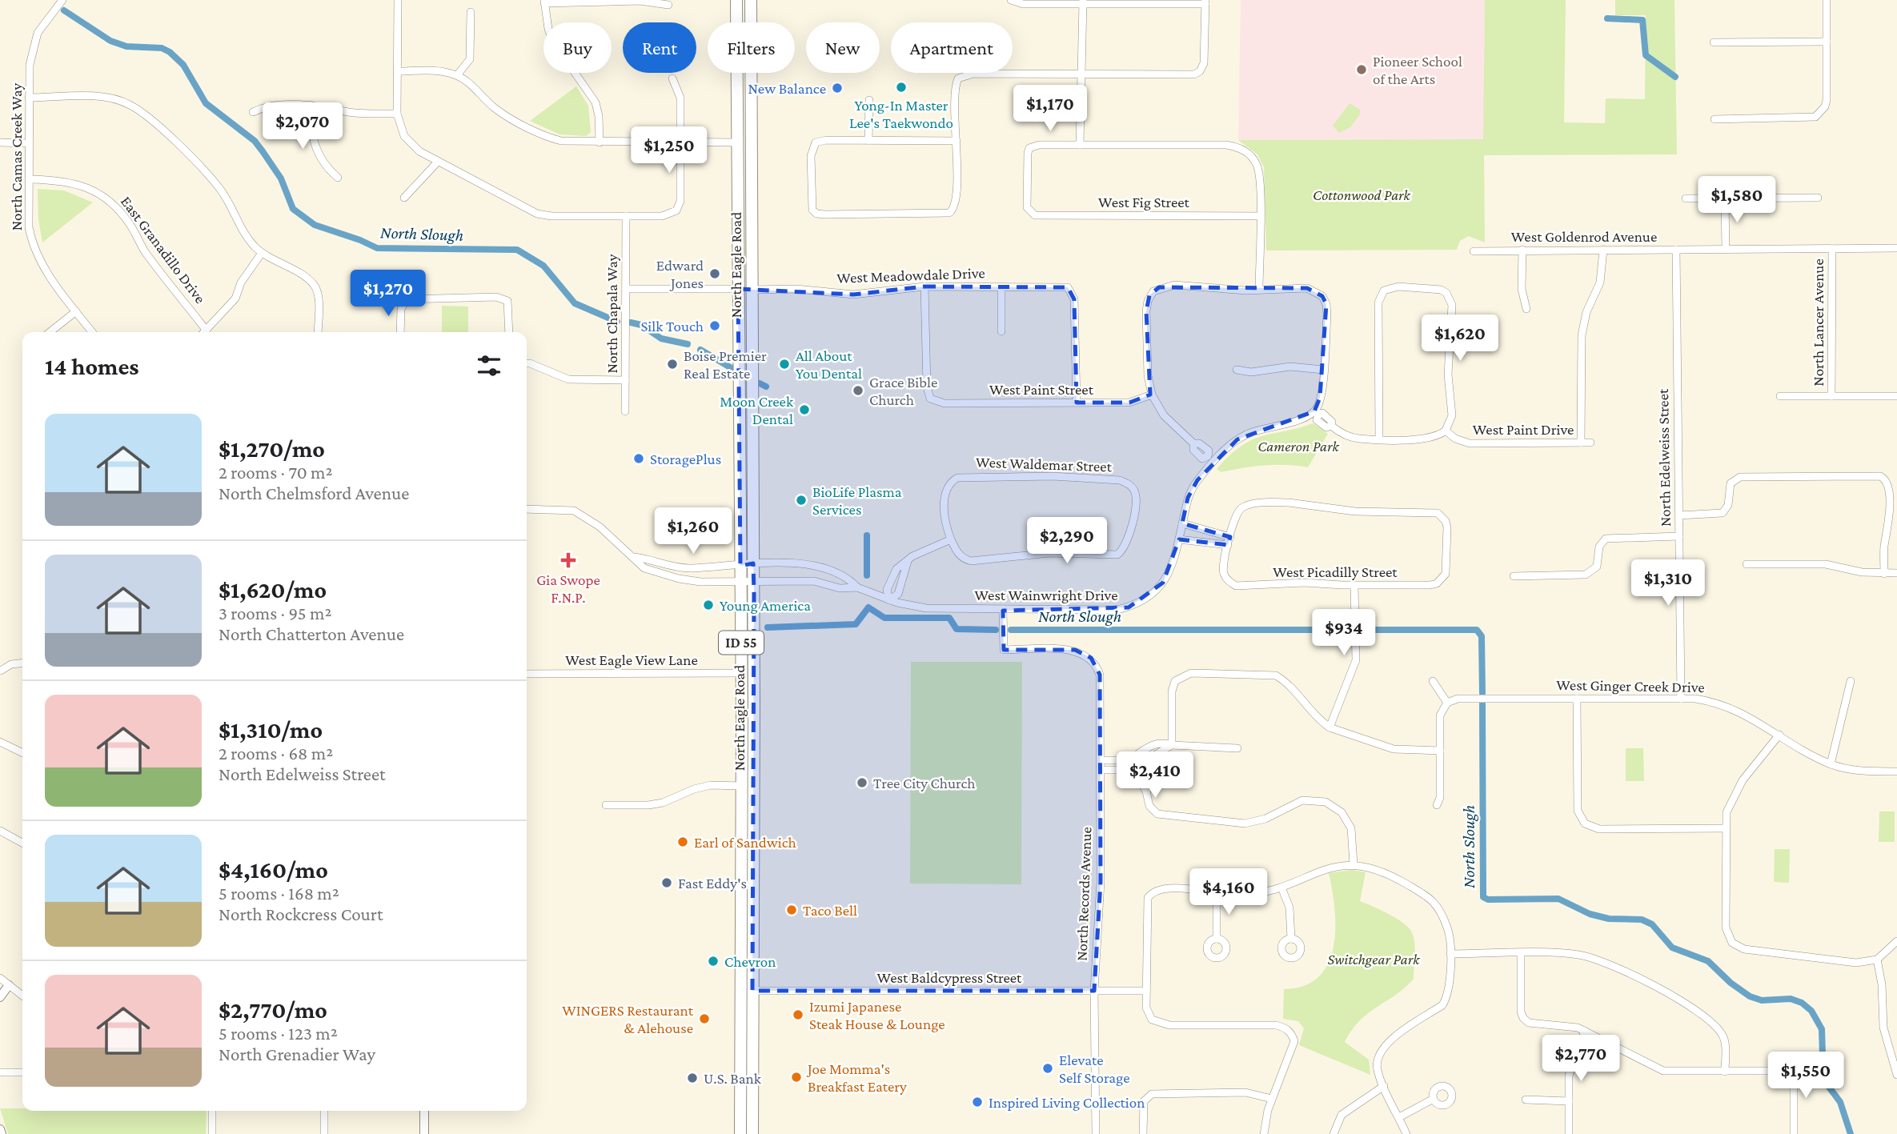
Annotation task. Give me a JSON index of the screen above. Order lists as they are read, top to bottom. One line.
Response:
{"streets":{"highway":["North Eagle Road","ID 55"],"street":["North Camas Creek Way","West Fig Street","West Goldenrod Avenue","East Granadillo Drive","West Meadowdale Drive","North Chapala Way","North Lancer Avenue","West Paint Street","West Paint Drive","North Edelweiss Street","West Waldemar Street","West Picadilly Street","West Wainwright Drive","West Eagle View Lane","West Ginger Creek Drive","North Records Avenue","West Baldcypress Street"]},"crossings":[["North Camas Creek Way","East Granadillo Drive"],["West Goldenrod Avenue","North Lancer Avenue"],["West Goldenrod Avenue","North Edelweiss Street"],["North Eagle Road","West Meadowdale Drive"],["North Eagle Road","West Wainwright Drive"],["North Eagle Road","West Eagle View Lane"],["North Eagle Road","West Baldcypress Street"],["West Meadowdale Drive","West Paint Street"],["North Edelweiss Street","West Ginger Creek Drive"],["West Wainwright Drive","North Records Avenue"],["North Records Avenue","West Baldcypress Street"]],"water":["North Slough"],"parks":["Cottonwood Park","Cameron Park","Switchgear Park"],"places":{"other":["Pioneer School of the Arts","Yong-In Master Lee's Taekwondo","New Balance","Edward Jones","Silk Touch","Boise Premier Real Estate","All About You Dental","Grace Bible Church","Moon Creek Dental","StoragePlus","BioLife Plasma Services","Young America","Tree City Church","Earl of Sandwich","Fast Eddy's","Taco Bell","Chevron","Izumi Japanese Steak House & Lounge","WINGERS Restaurant & Alehouse","Elevate Self Storage","Joe Momma's Breakfast Eatery","U.S. Bank","Inspired Living Collection"],"health":["Gia Swope F.N.P."]},"page":{"chip":["Buy","Rent","Filters","New","Apartment"],"price":["$1,170","$2,070","$1,250","$1,580","$1,270","$1,620","$1,260","$2,290","$1,310","$934","$2,410","$4,160","$2,770","$1,550"],"heading":"14 homes","list":[{"name":"$1,270/mo","note":"2 rooms · 70 m² · North Chelmsford Avenue"},{"name":"$1,620/mo","note":"3 rooms · 95 m² · North Chatterton Avenue"},{"name":"$1,310/mo","note":"2 rooms · 68 m² · North Edelweiss Street"},{"name":"$4,160/mo","note":"5 rooms · 168 m² · North Rockcress Court"},{"name":"$2,770/mo","note":"5 rooms · 123 m² · North Grenadier Way"}]}}
